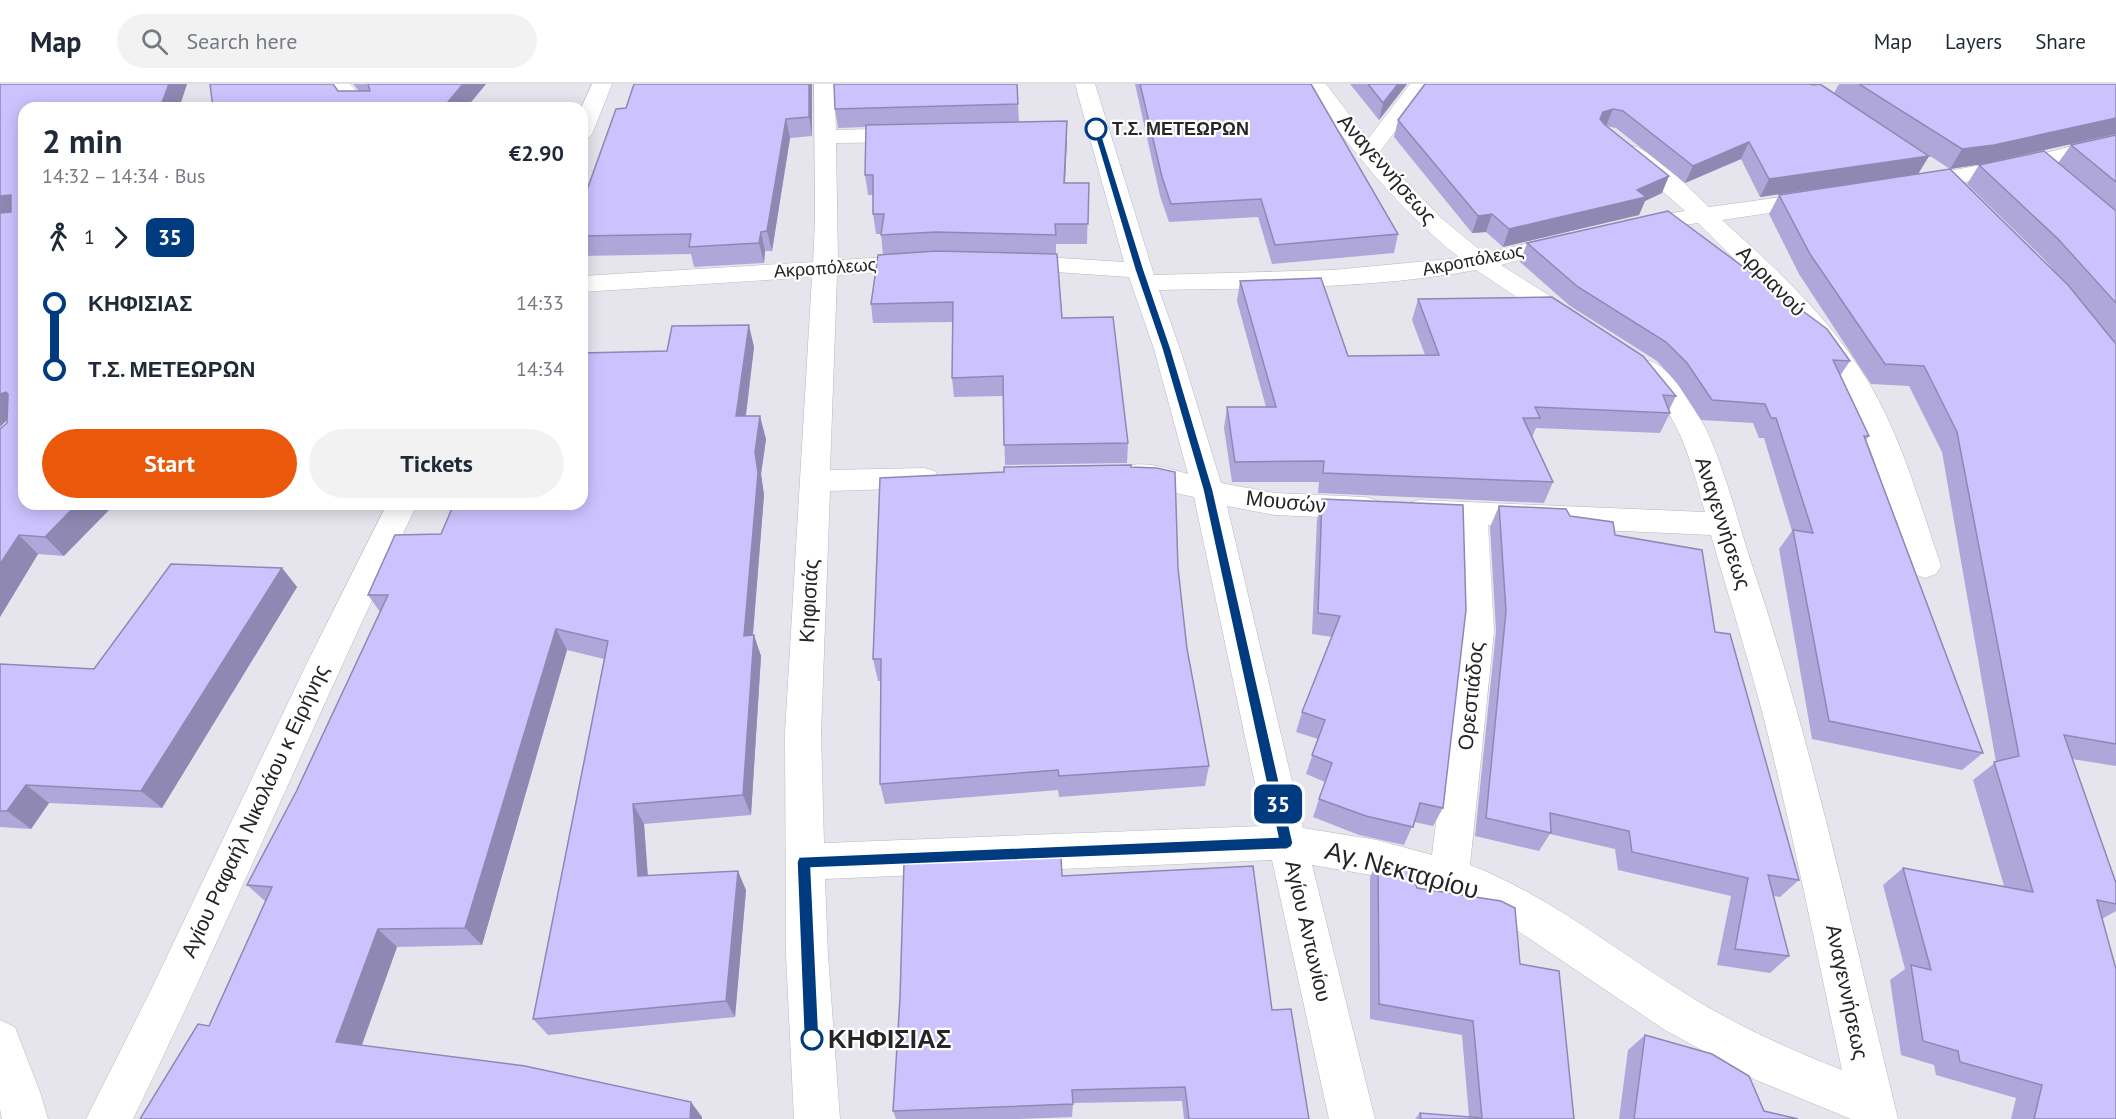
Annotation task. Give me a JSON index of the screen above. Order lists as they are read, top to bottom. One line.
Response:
{"streets":{"street":["Αναγεννήσεως","Ακροπόλεως","Αρριανού","Μουσών","Κηφισιάς","Ορεστιάδος","Αγίου Ραφαήλ Νικολάου κ Ειρήνης","Αγ. Νεκταρίου","Αγίου Αντωνίου"]},"crossings":[["Αναγεννήσεως","Ακροπόλεως"],["Αναγεννήσεως","Μουσών"],["Αναγεννήσεως","Αγ. Νεκταρίου"],["Ακροπόλεως","Αρριανού"],["Ακροπόλεως","Κηφισιάς"],["Ακροπόλεως","Αγίου Αντωνίου"],["Μουσών","Ορεστιάδος"],["Μουσών","Αγίου Αντωνίου"],["Κηφισιάς","Αγ. Νεκταρίου"],["Ορεστιάδος","Αγ. Νεκταρίου"],["Αγ. Νεκταρίου","Αγίου Αντωνίου"]],"places":["Τ.Σ. ΜΕΤΕΩΡΩΝ","ΚΗΦΙΣΙΑΣ"],"lines":["bus line 35"],"page":{"header":"Map","search":"Search here","nav":["Map","Layers","Share"],"on_map":"35","heading":["2 min","14:32 – 14:34 · Bus","€2.90"],"legs":["1","35"],"list":[{"name":"ΚΗΦΙΣΙΑΣ","value":"14:33"},{"name":"Τ.Σ. ΜΕΤΕΩΡΩΝ","value":"14:34"}],"buttons":["Start","Tickets"]}}
